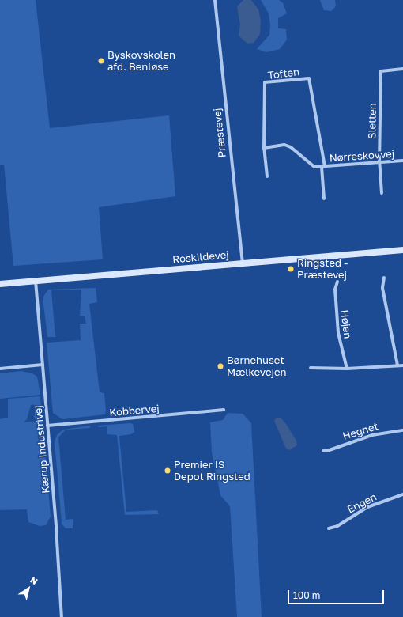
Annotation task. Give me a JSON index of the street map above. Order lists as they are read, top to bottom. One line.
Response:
{"streets":{"street":["Toften","Sletten","Præstevej","Nørreskovvej","Roskildevej","Højen","Kobbervej","Hegnet","Kærup Industrivej","Engen"]},"crossings":[["Toften","Nørreskovvej"],["Sletten","Nørreskovvej"],["Præstevej","Roskildevej"],["Roskildevej","Kærup Industrivej"],["Kobbervej","Kærup Industrivej"]],"places":["Byskovskolen afd. Benløse","Ringsted - Præstevej","Børnehuset Mælkevejen","Premier IS Depot Ringsted"],"scale_bar":"100 m","north":"top right"}
